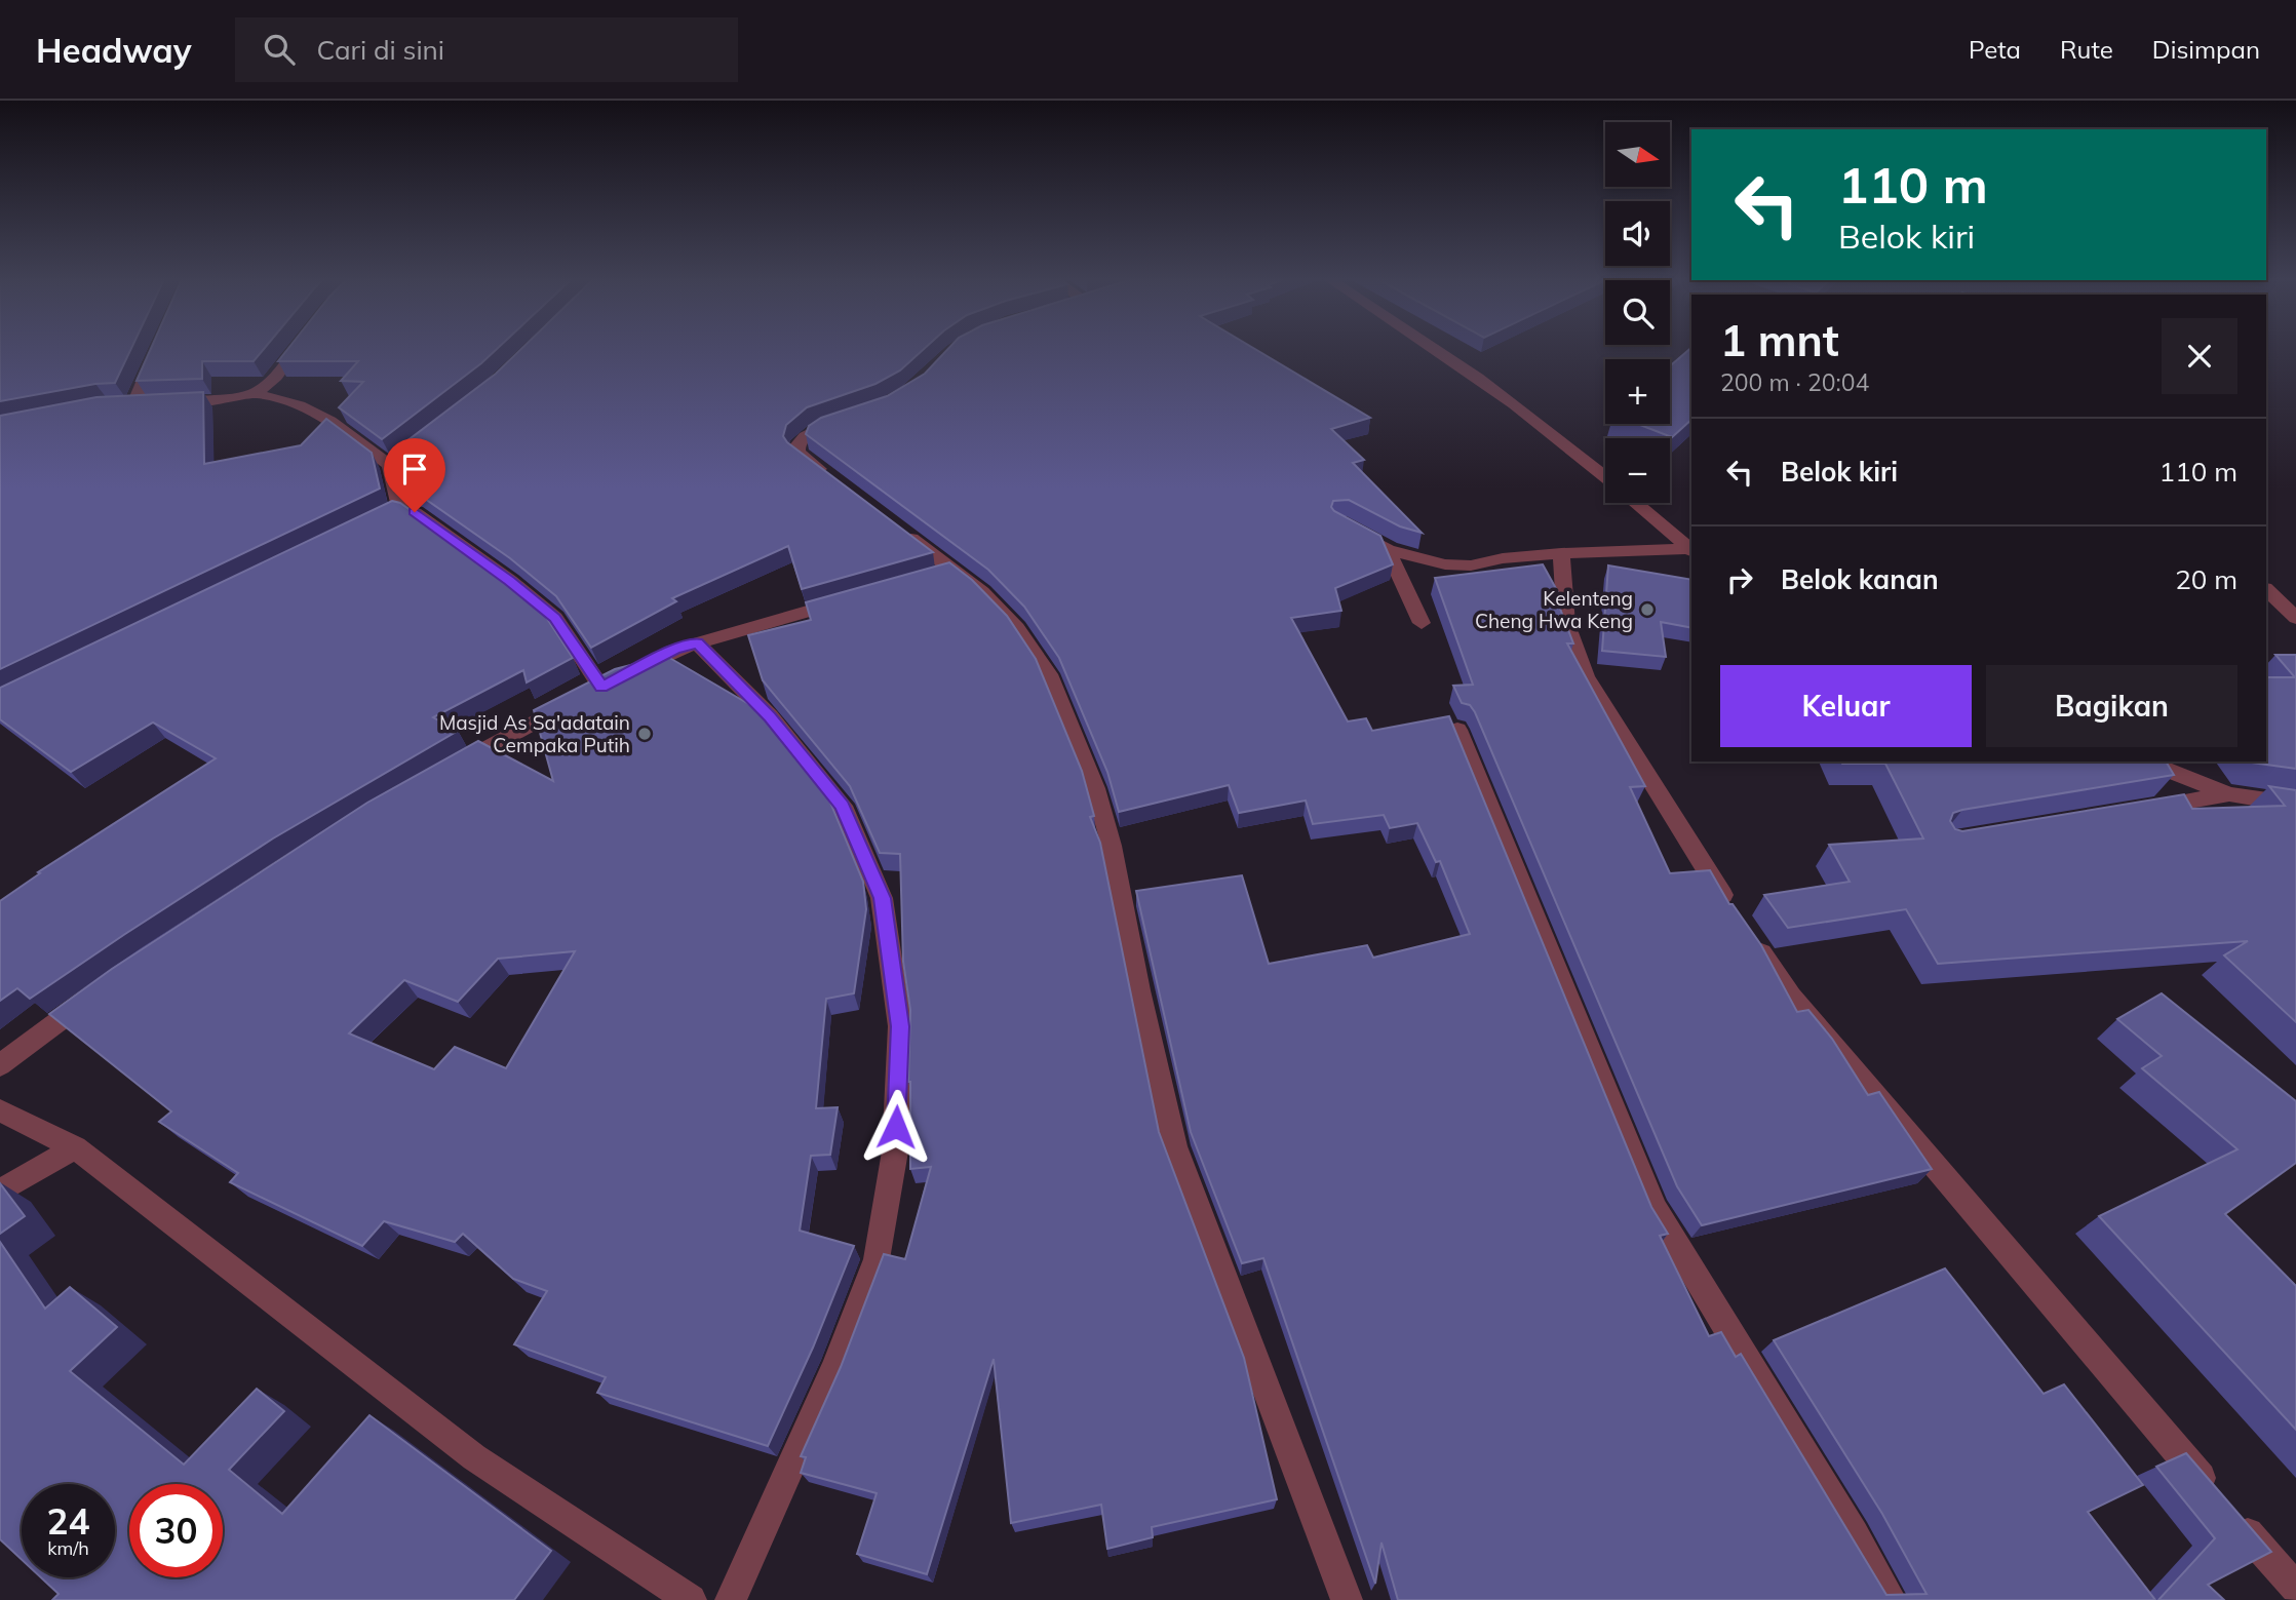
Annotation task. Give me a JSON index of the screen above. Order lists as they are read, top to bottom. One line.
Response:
{"places":["Kelenteng Cheng Hwa Keng","Masjid As Sa'adatain Cempaka Putih"],"north":"right","page":{"header":"Headway","search":"Cari di sini","nav":["Peta","Rute","Disimpan"],"map_buttons":["+","−"],"turn":["110 m","Belok kiri"],"heading":["1 mnt","200 m · 20:04"],"list":[{"name":"Belok kiri","value":"110 m"},{"name":"Belok kanan","value":"20 m"}],"buttons":["Keluar","Bagikan"],"speed":"24 km/h","limit":"30"}}
